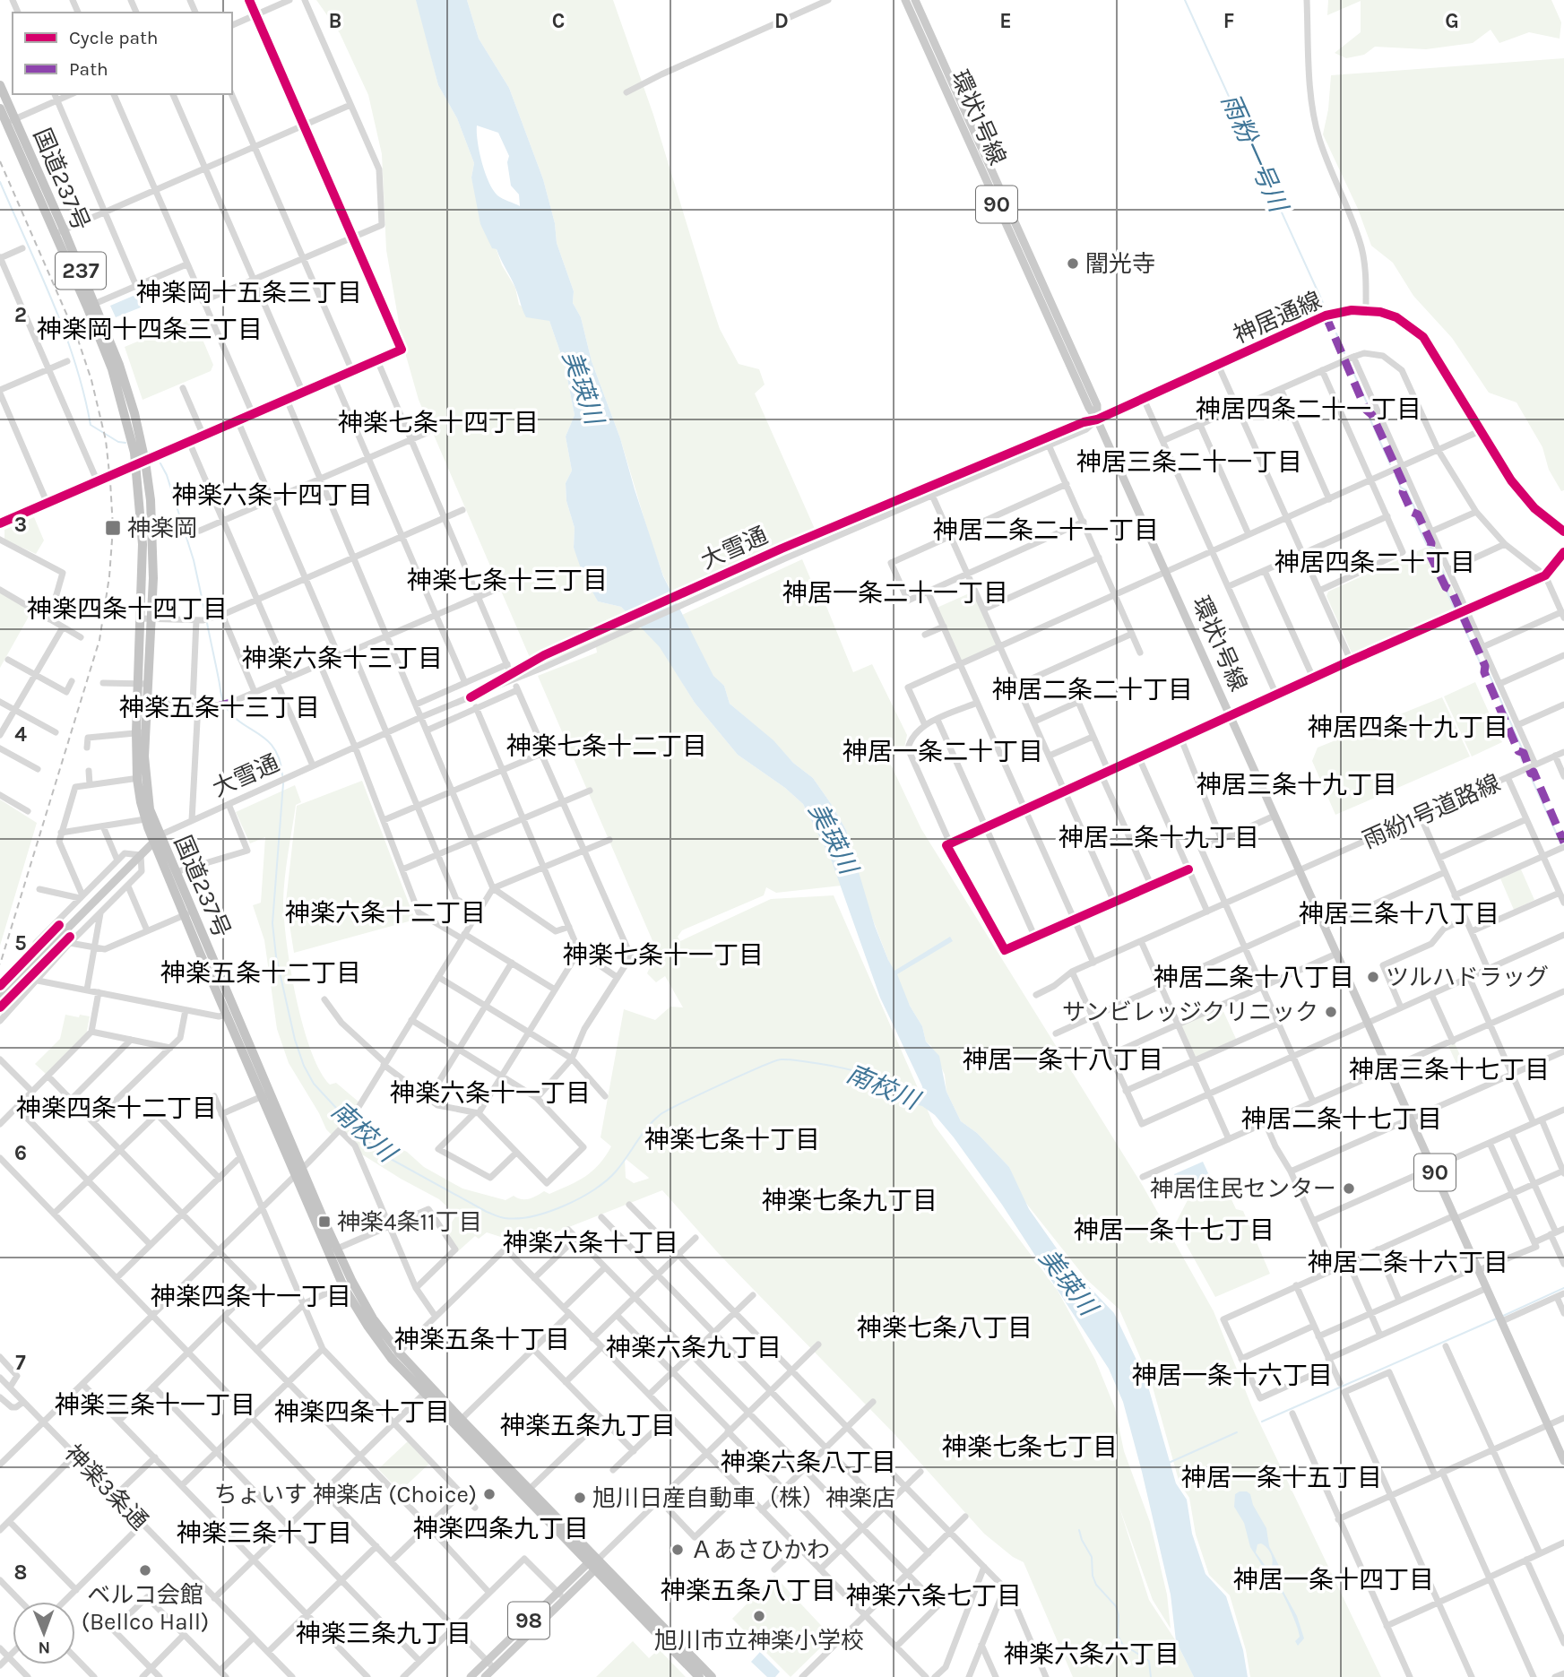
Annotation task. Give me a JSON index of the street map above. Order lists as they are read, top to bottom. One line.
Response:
{"streets":{"highway":["国道237号","237"],"main road":["環状1号線","90","大雪通","98"],"street":["神居通線","雨紛1号道路線","神楽3条通"]},"crossings":[["環状1号線","神居通線"],["環状1号線","大雪通"],["環状1号線","雨紛1号道路線"],["国道237号","大雪通"],["国道237号","98"],["神居通線","大雪通"]],"districts":["神楽岡十五条三丁目","神楽岡十四条三丁目","神居四条二十一丁目","神楽七条十四丁目","神居三条二十一丁目","神楽六条十四丁目","神居二条二十一丁目","神居四条二十丁目","神楽七条十三丁目","神居一条二十一丁目","神楽四条十四丁目","神楽六条十三丁目","神居二条二十丁目","神楽五条十三丁目","神居四条十九丁目","神楽七条十二丁目","神居一条二十丁目","神居三条十九丁目","神居二条十九丁目","神楽六条十二丁目","神居三条十八丁目","神楽七条十一丁目","神楽五条十二丁目","神居二条十八丁目","神居一条十八丁目","神居三条十七丁目","神楽六条十一丁目","神楽四条十二丁目","神居二条十七丁目","神楽七条十丁目","神楽七条九丁目","神居一条十七丁目","神楽六条十丁目","神居二条十六丁目","神楽四条十一丁目","神楽七条八丁目","神楽五条十丁目","神楽六条九丁目","神居一条十六丁目","神楽三条十一丁目","神楽四条十丁目","神楽五条九丁目","神楽七条七丁目","神楽六条八丁目","神居一条十五丁目","神楽四条九丁目","神楽三条十丁目","神居一条十四丁目","神楽五条八丁目","神楽六条七丁目","神楽三条九丁目","神楽六条六丁目"],"water":["雨粉一号川","美瑛川","南校川"],"places":{"other":["闇光寺","ツルハドラッグ","サンビレッジクリニック","神居住民センター","ちょいす 神楽店 (Choice)","旭川日産自動車（株）神楽店","Ａあさひかわ","ベルコ会館 (Bellco Hall)","旭川市立神楽小学校"],"transit":["神楽岡","神楽4条11丁目"]},"legend":["Cycle path","Path"],"north":"bottom","grid":{"columns":["B","C","D","E","F","G"],"rows":["2","3","4","5","6","7","8"]}}
